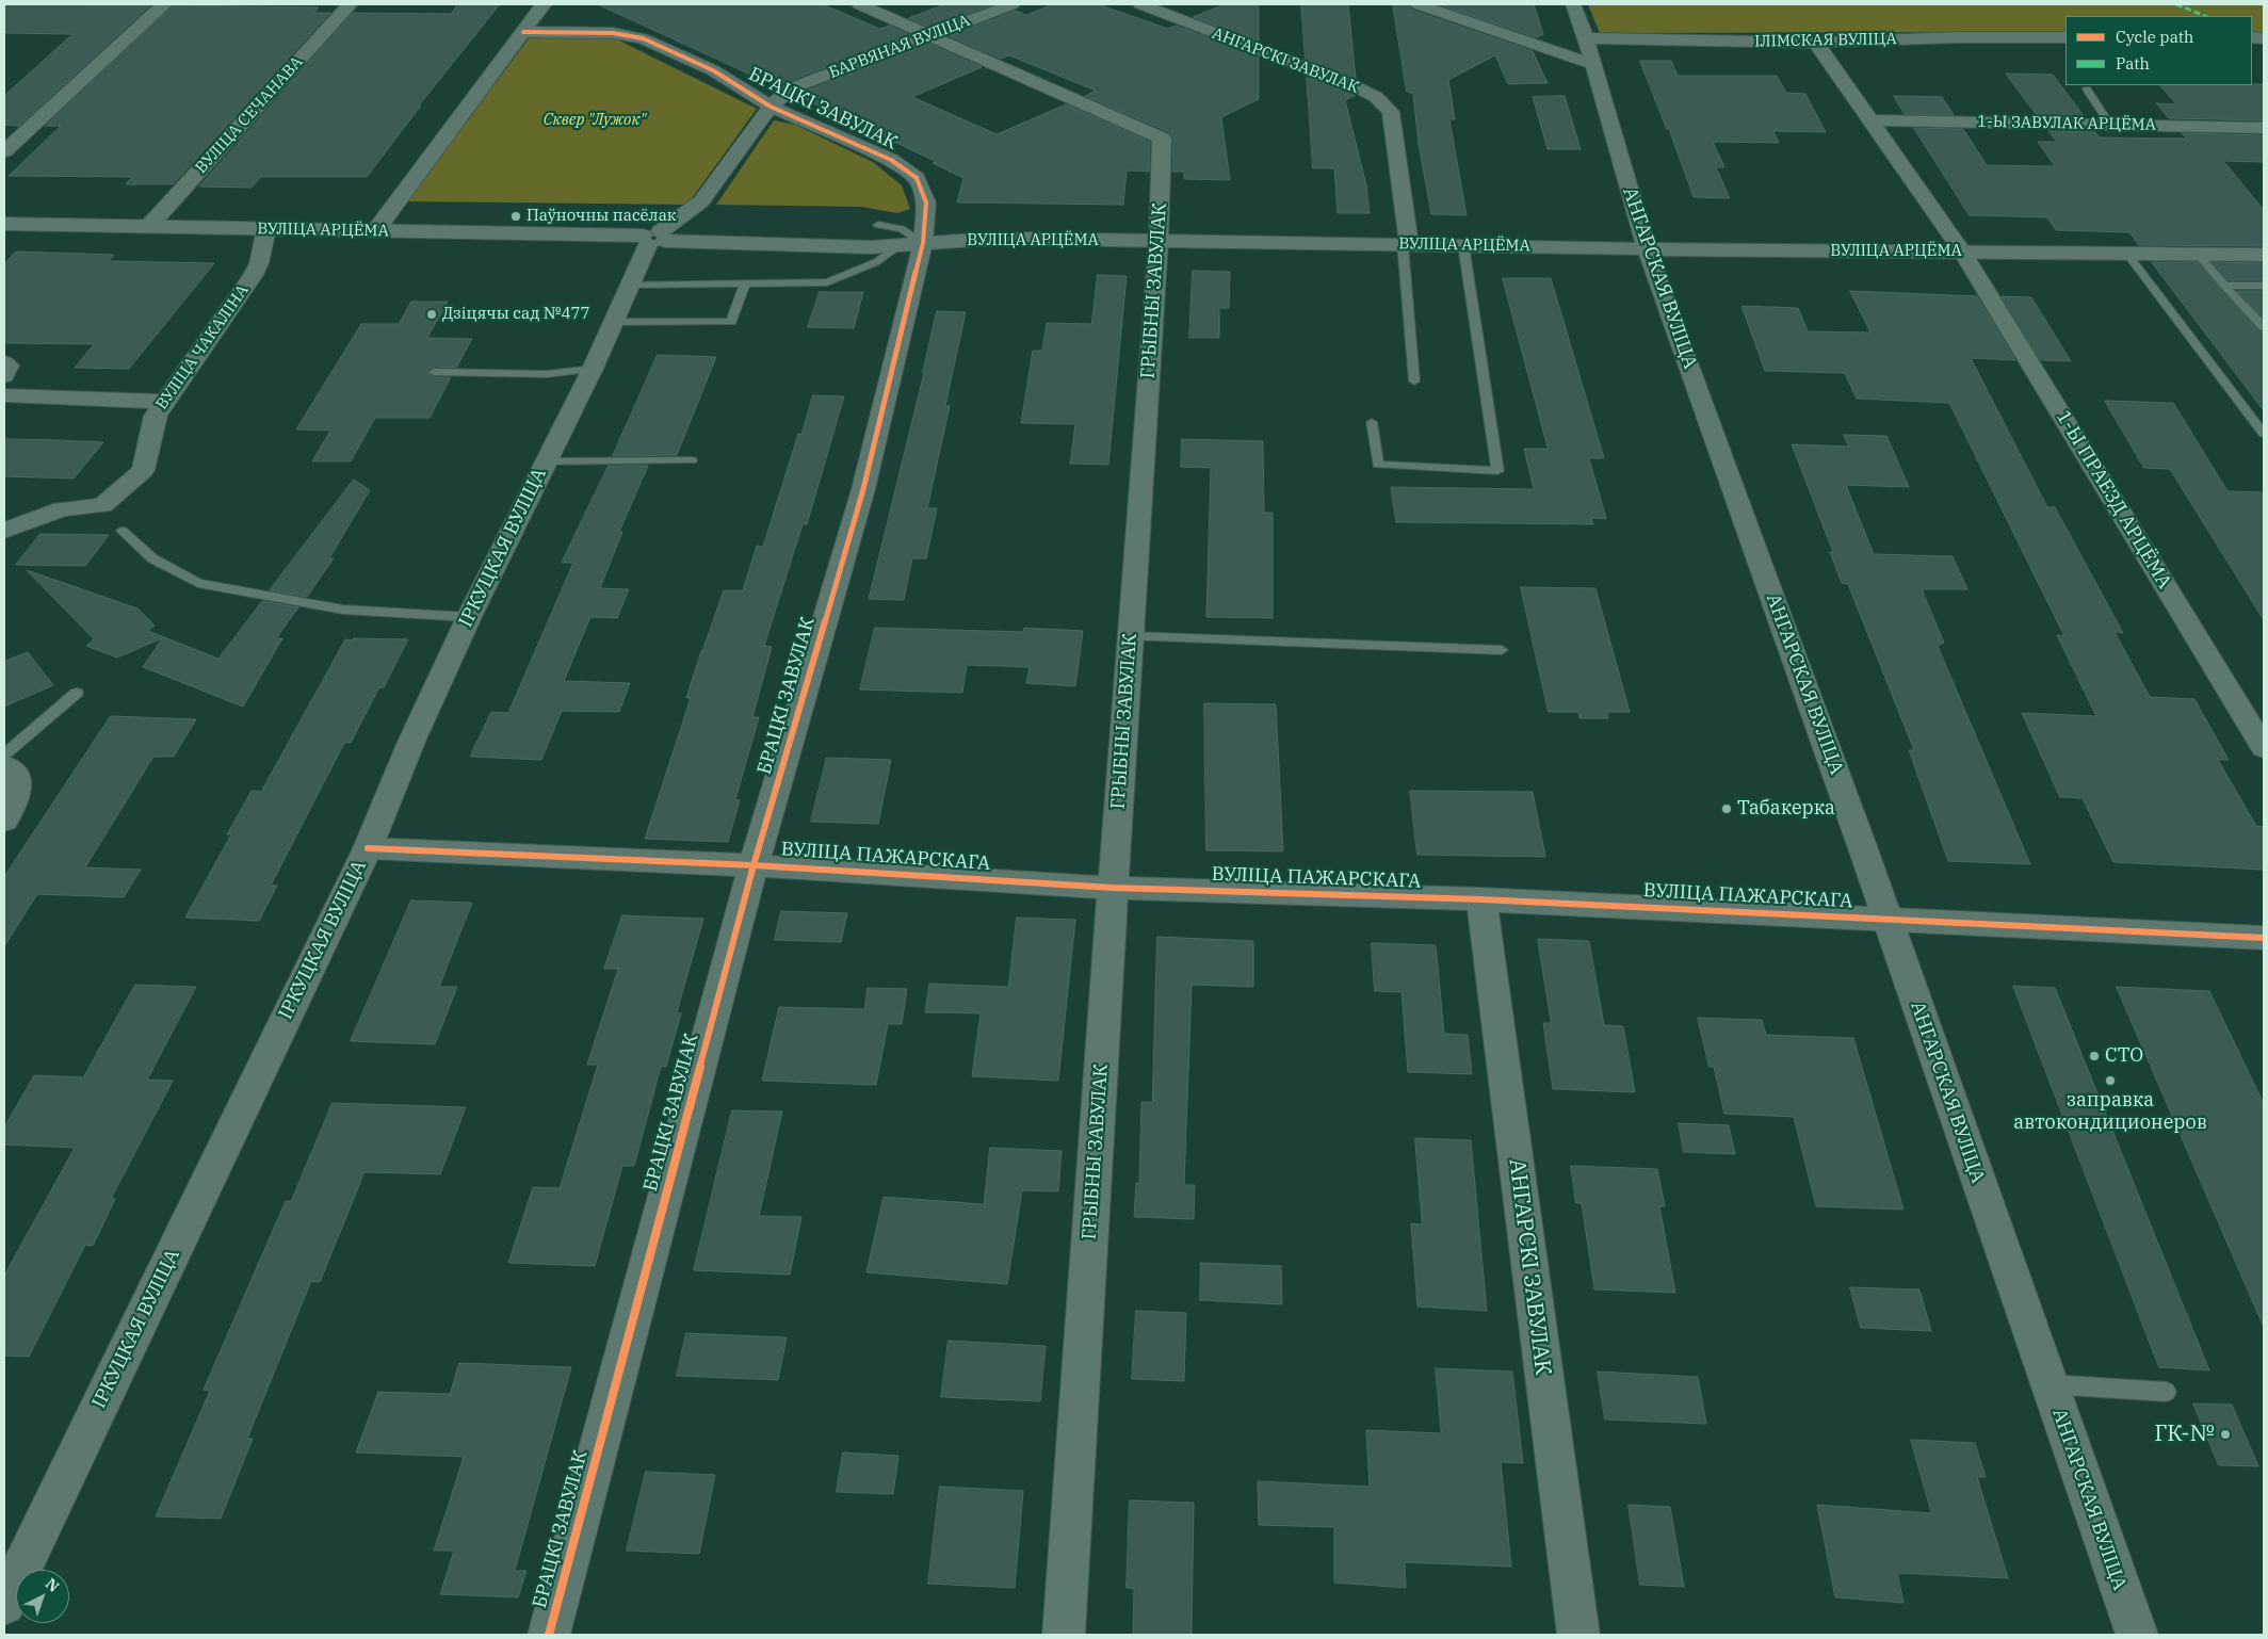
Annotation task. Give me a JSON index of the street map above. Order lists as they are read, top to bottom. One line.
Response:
{"streets":{"street":["ІЛІМСКАЯ ВУЛІЦА","БАРВЯНАЯ ВУЛІЦА","АНГАРСКІ ЗАВУЛАК","БРАЦКІ ЗАВУЛАК","ВУЛІЦА СЕЧАНАВА","1-Ы ЗАВУЛАК АРЦЁМА","ВУЛІЦА АРЦЁМА","АНГАРСКАЯ ВУЛІЦА","ГРЫБНЫ ЗАВУЛАК","ВУЛІЦА ЧАКАЛІНА","1-Ы ПРАЕЗД АРЦЁМА","ІРКУЦКАЯ ВУЛІЦА","ВУЛІЦА ПАЖАРСКАГА"]},"crossings":[["ІЛІМСКАЯ ВУЛІЦА","АНГАРСКАЯ ВУЛІЦА"],["БАРВЯНАЯ ВУЛІЦА","БРАЦКІ ЗАВУЛАК"],["БАРВЯНАЯ ВУЛІЦА","ВУЛІЦА АРЦЁМА"],["БАРВЯНАЯ ВУЛІЦА","ГРЫБНЫ ЗАВУЛАК"],["БАРВЯНАЯ ВУЛІЦА","ІРКУЦКАЯ ВУЛІЦА"],["АНГАРСКІ ЗАВУЛАК","ВУЛІЦА АРЦЁМА"],["АНГАРСКІ ЗАВУЛАК","ВУЛІЦА ПАЖАРСКАГА"],["БРАЦКІ ЗАВУЛАК","ВУЛІЦА АРЦЁМА"],["БРАЦКІ ЗАВУЛАК","ВУЛІЦА ПАЖАРСКАГА"],["ВУЛІЦА СЕЧАНАВА","ВУЛІЦА АРЦЁМА"],["ВУЛІЦА АРЦЁМА","АНГАРСКАЯ ВУЛІЦА"],["ВУЛІЦА АРЦЁМА","ГРЫБНЫ ЗАВУЛАК"],["ВУЛІЦА АРЦЁМА","ВУЛІЦА ЧАКАЛІНА"],["ВУЛІЦА АРЦЁМА","1-Ы ПРАЕЗД АРЦЁМА"],["ВУЛІЦА АРЦЁМА","ІРКУЦКАЯ ВУЛІЦА"],["АНГАРСКАЯ ВУЛІЦА","ВУЛІЦА ПАЖАРСКАГА"],["ГРЫБНЫ ЗАВУЛАК","ВУЛІЦА ПАЖАРСКАГА"],["ІРКУЦКАЯ ВУЛІЦА","ВУЛІЦА ПАЖАРСКАГА"]],"parks":["Сквер \"Лужок\""],"places":["Паўночны пасёлак","Дзіцячы сад №477","Табакерка","СТО","заправка автокондиционеров","ГК-№"],"legend":["Cycle path","Path"],"north":"top right"}
